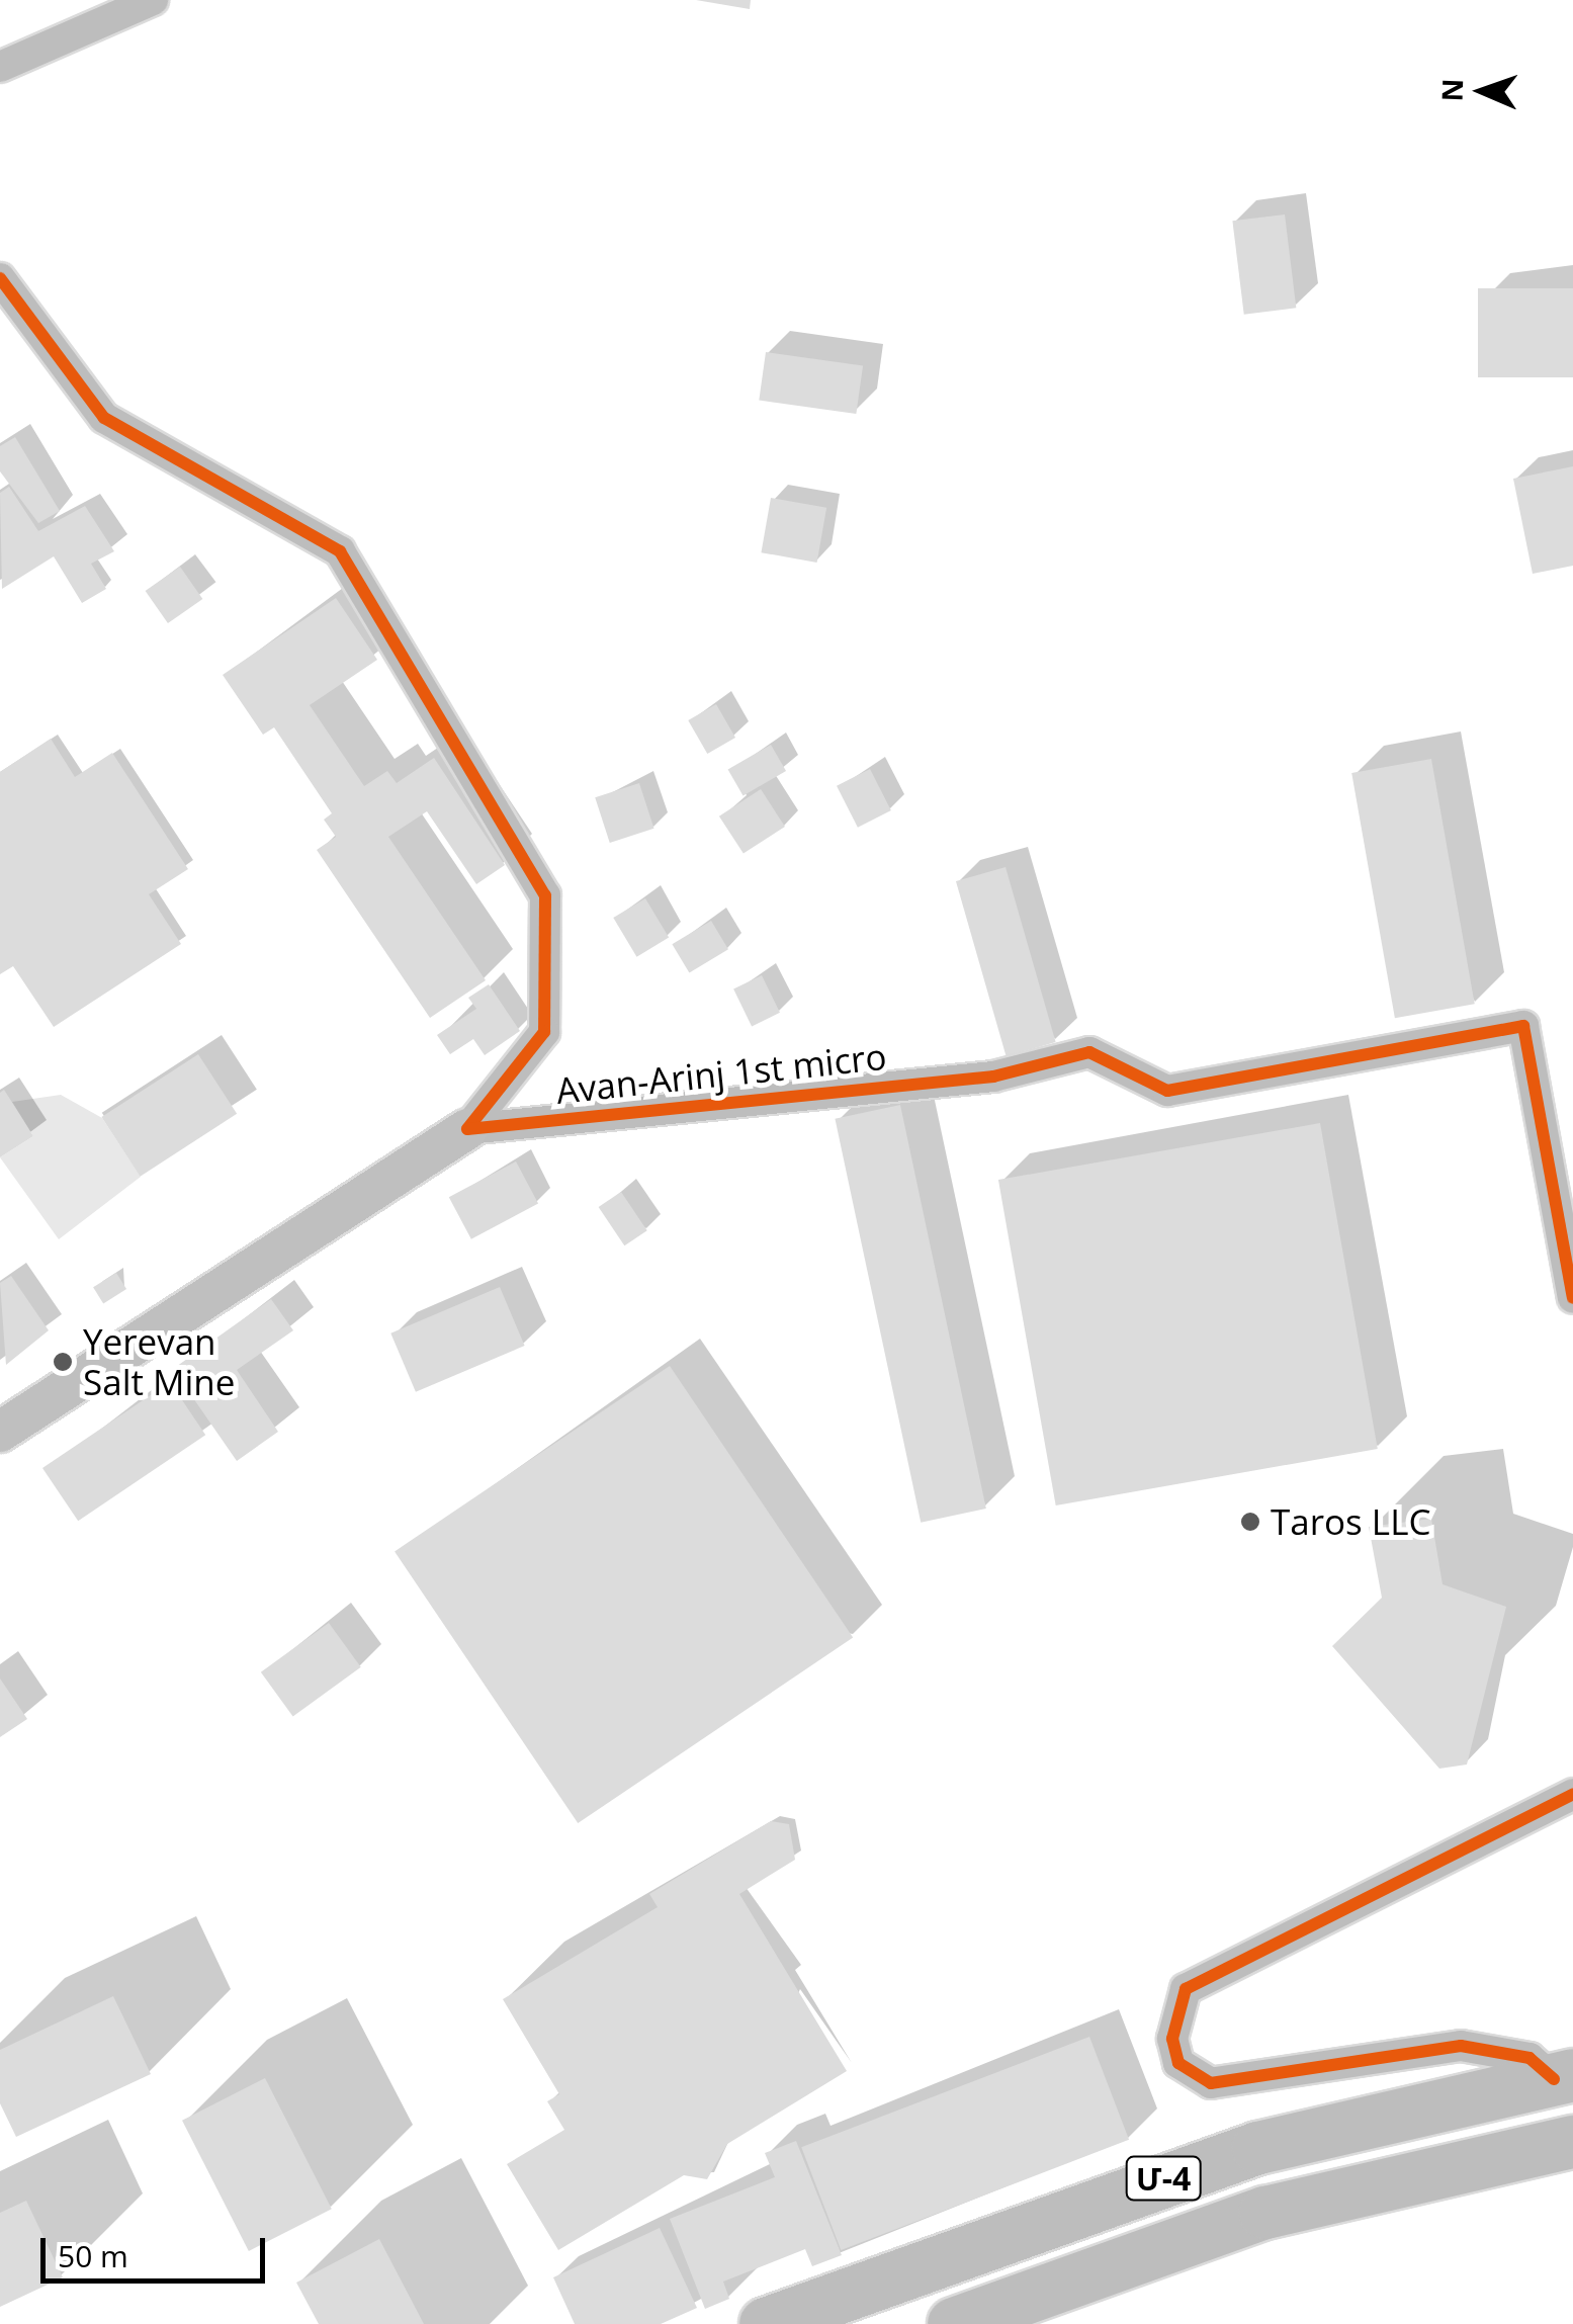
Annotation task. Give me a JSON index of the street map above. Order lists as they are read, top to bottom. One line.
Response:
{"streets":{"highway":["Մ-4"],"street":["Avan-Arinj 1st micro"]},"places":["Yerevan Salt Mine","Taros LLC"],"scale_bar":"50 m","north":"left"}
